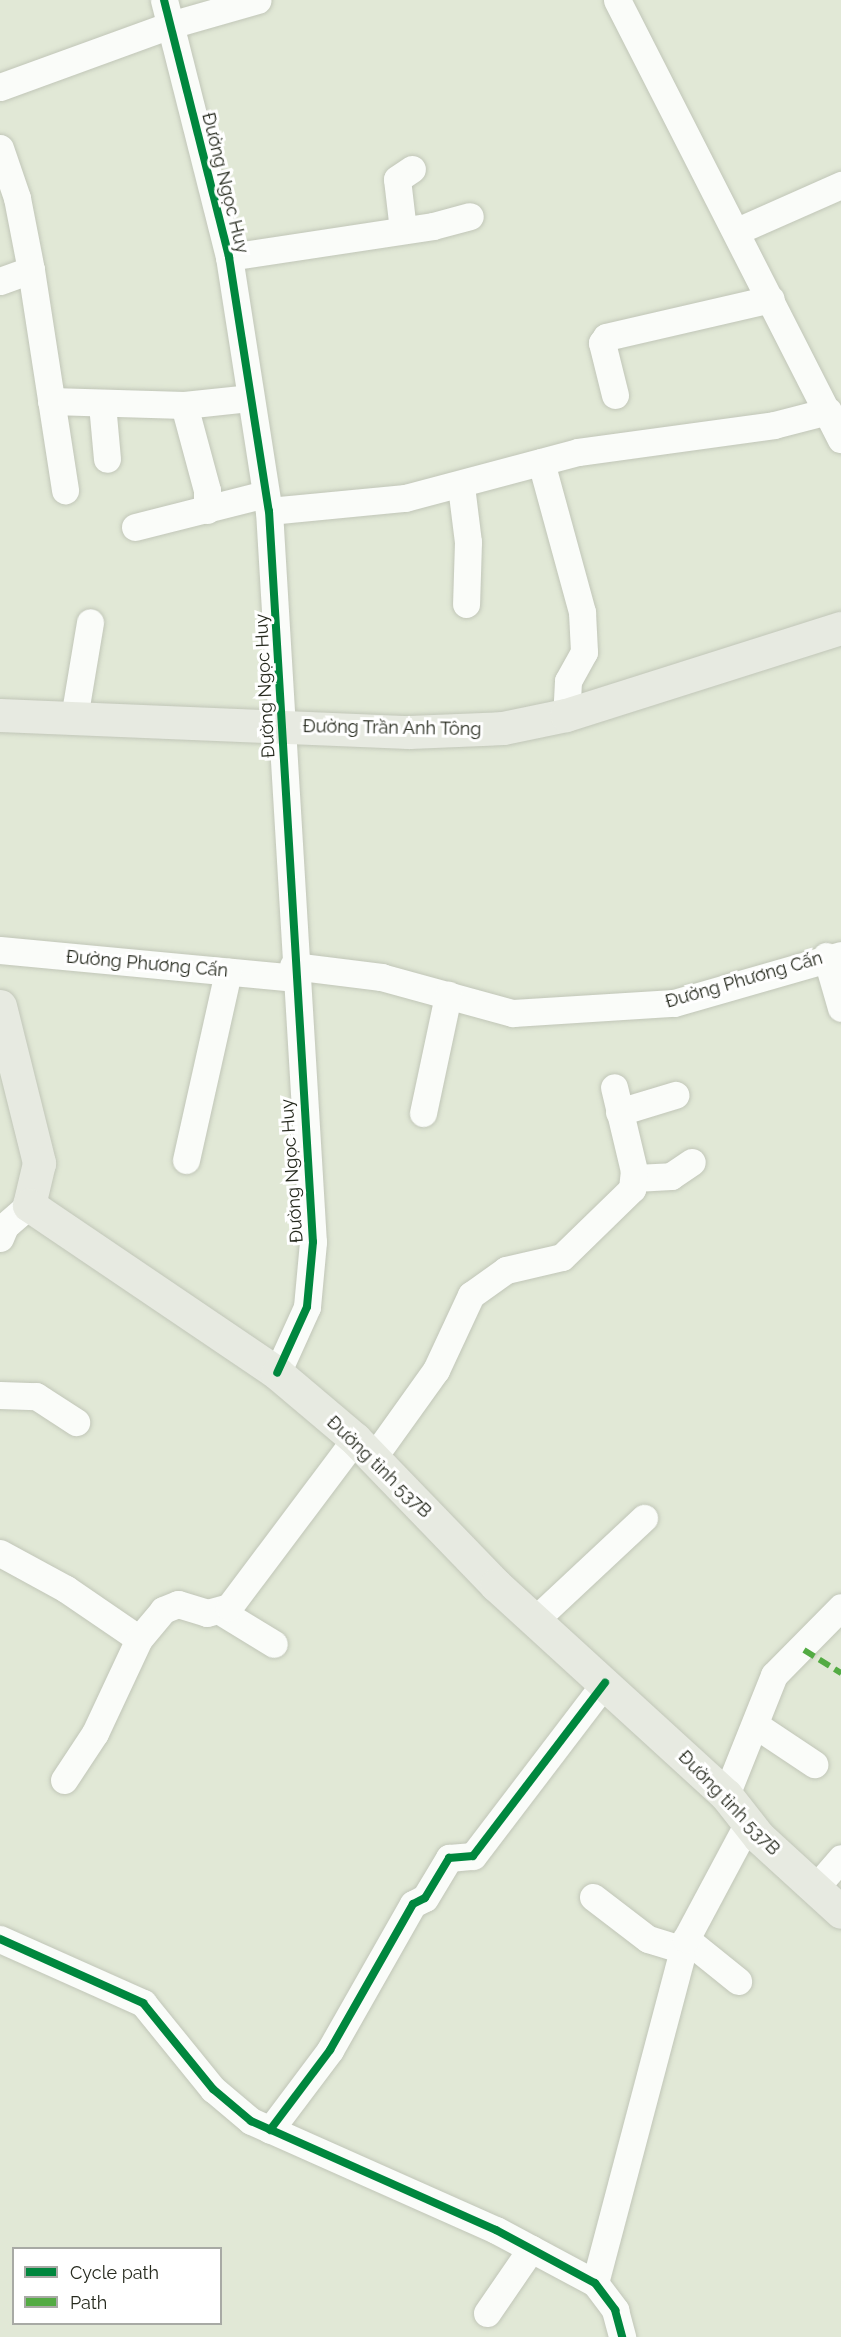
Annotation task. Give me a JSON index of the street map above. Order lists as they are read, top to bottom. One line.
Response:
{"streets":{"main road":["Đường Trần Anh Tông","Đường tỉnh 537B"],"street":["Đường Ngọc Huy","Đường Phương Cấn"]},"crossings":[["Đường Ngọc Huy","Đường Trần Anh Tông"],["Đường Ngọc Huy","Đường Phương Cấn"],["Đường Ngọc Huy","Đường tỉnh 537B"]],"legend":["Cycle path","Path"]}
